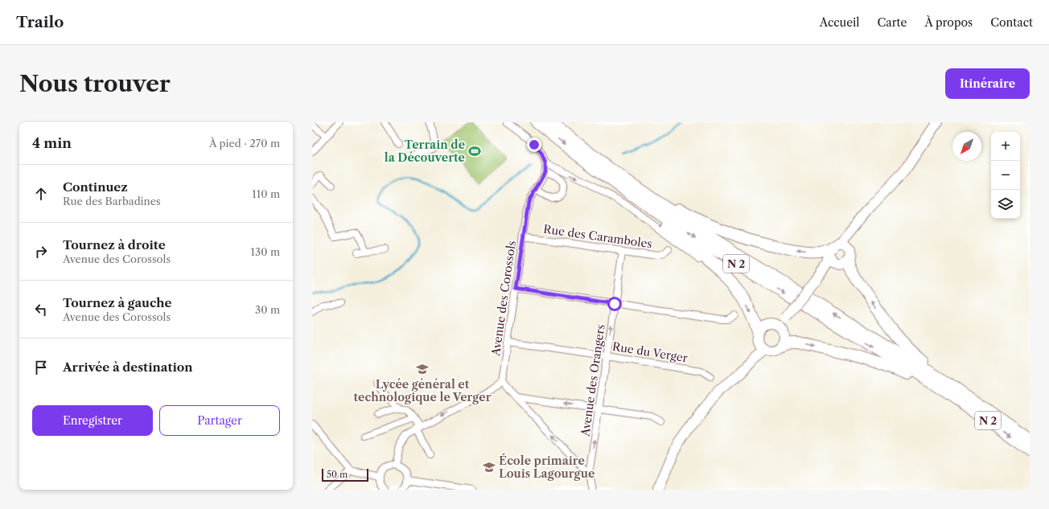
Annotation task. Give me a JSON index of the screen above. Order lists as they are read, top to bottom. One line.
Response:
{"streets":{"highway":["N 2"],"street":["Rue des Caramboles","Avenue des Corossols","Rue du Verger","Avenue des Orangers"]},"crossings":[["Rue des Caramboles","Avenue des Corossols"],["Rue des Caramboles","Avenue des Orangers"],["Avenue des Corossols","Rue du Verger"],["Rue du Verger","Avenue des Orangers"]],"one_way":["Avenue des Orangers"],"places":{"sports":["Terrain de la Découverte"],"school or university":["Lycée général et technologique le Verger","École primaire Louis Lagourgue"]},"scale_bar":"50 m","north":"bottom left","page":{"header":"Trailo","nav":["Accueil","Carte","À propos","Contact"],"buttons":["Itinéraire",["Enregistrer","Partager"]],"title":"Nous trouver","heading":["4 min","À pied · 270 m"],"map_buttons":["+","−"],"list":[["Continuez","Rue des Barbadines","110 m"],["Tournez à droite","Avenue des Corossols","130 m"],["Tournez à gauche","Avenue des Corossols","30 m"],"Arrivée à destination"],"scale":"50 m"}}
